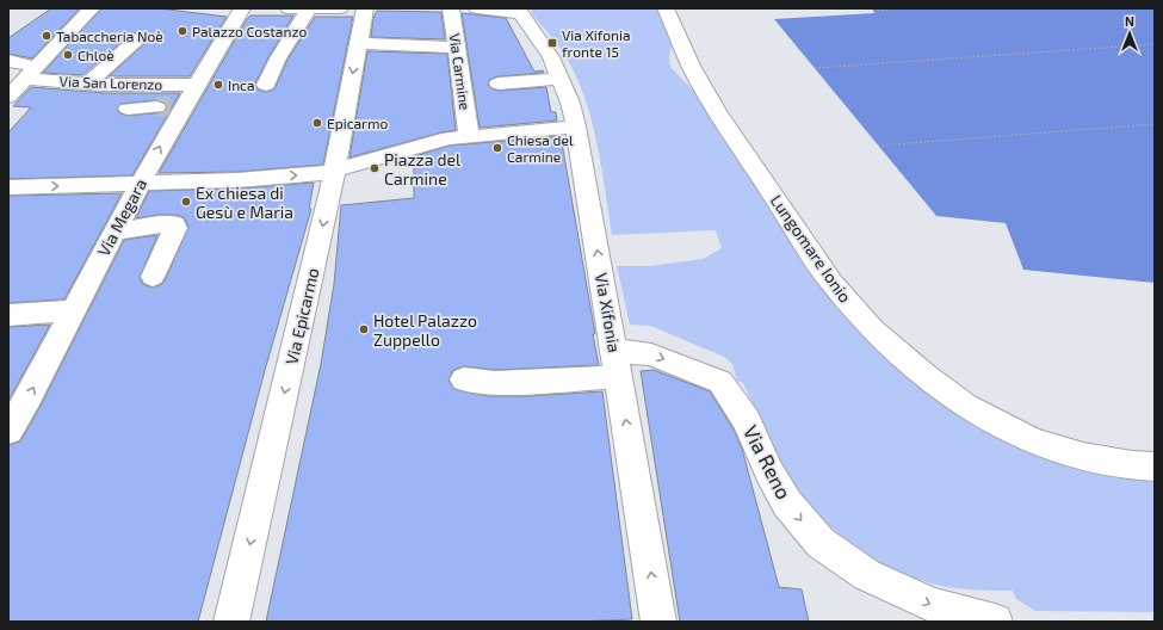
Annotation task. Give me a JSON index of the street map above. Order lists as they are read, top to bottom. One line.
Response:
{"streets":{"street":["Via Carmine","Via San Lorenzo","Via Megara","Lungomare Ionio","Via Xifonia","Via Epicarmo","Via Reno"]},"crossings":[["Via San Lorenzo","Via Megara"],["Via Xifonia","Via Reno"]],"one_way":["Via Megara","Via Xifonia","Via Epicarmo","Via Reno"],"places":{"other":["Palazzo Costanzo","Tabaccheria Noè","Chloè","Inca","Epicarmo","Chiesa del Carmine","Piazza del Carmine","Ex chiesa di Gesù e Maria","Hotel Palazzo Zuppello"],"transit":["Via Xifonia fronte 15"]},"north":"top"}
